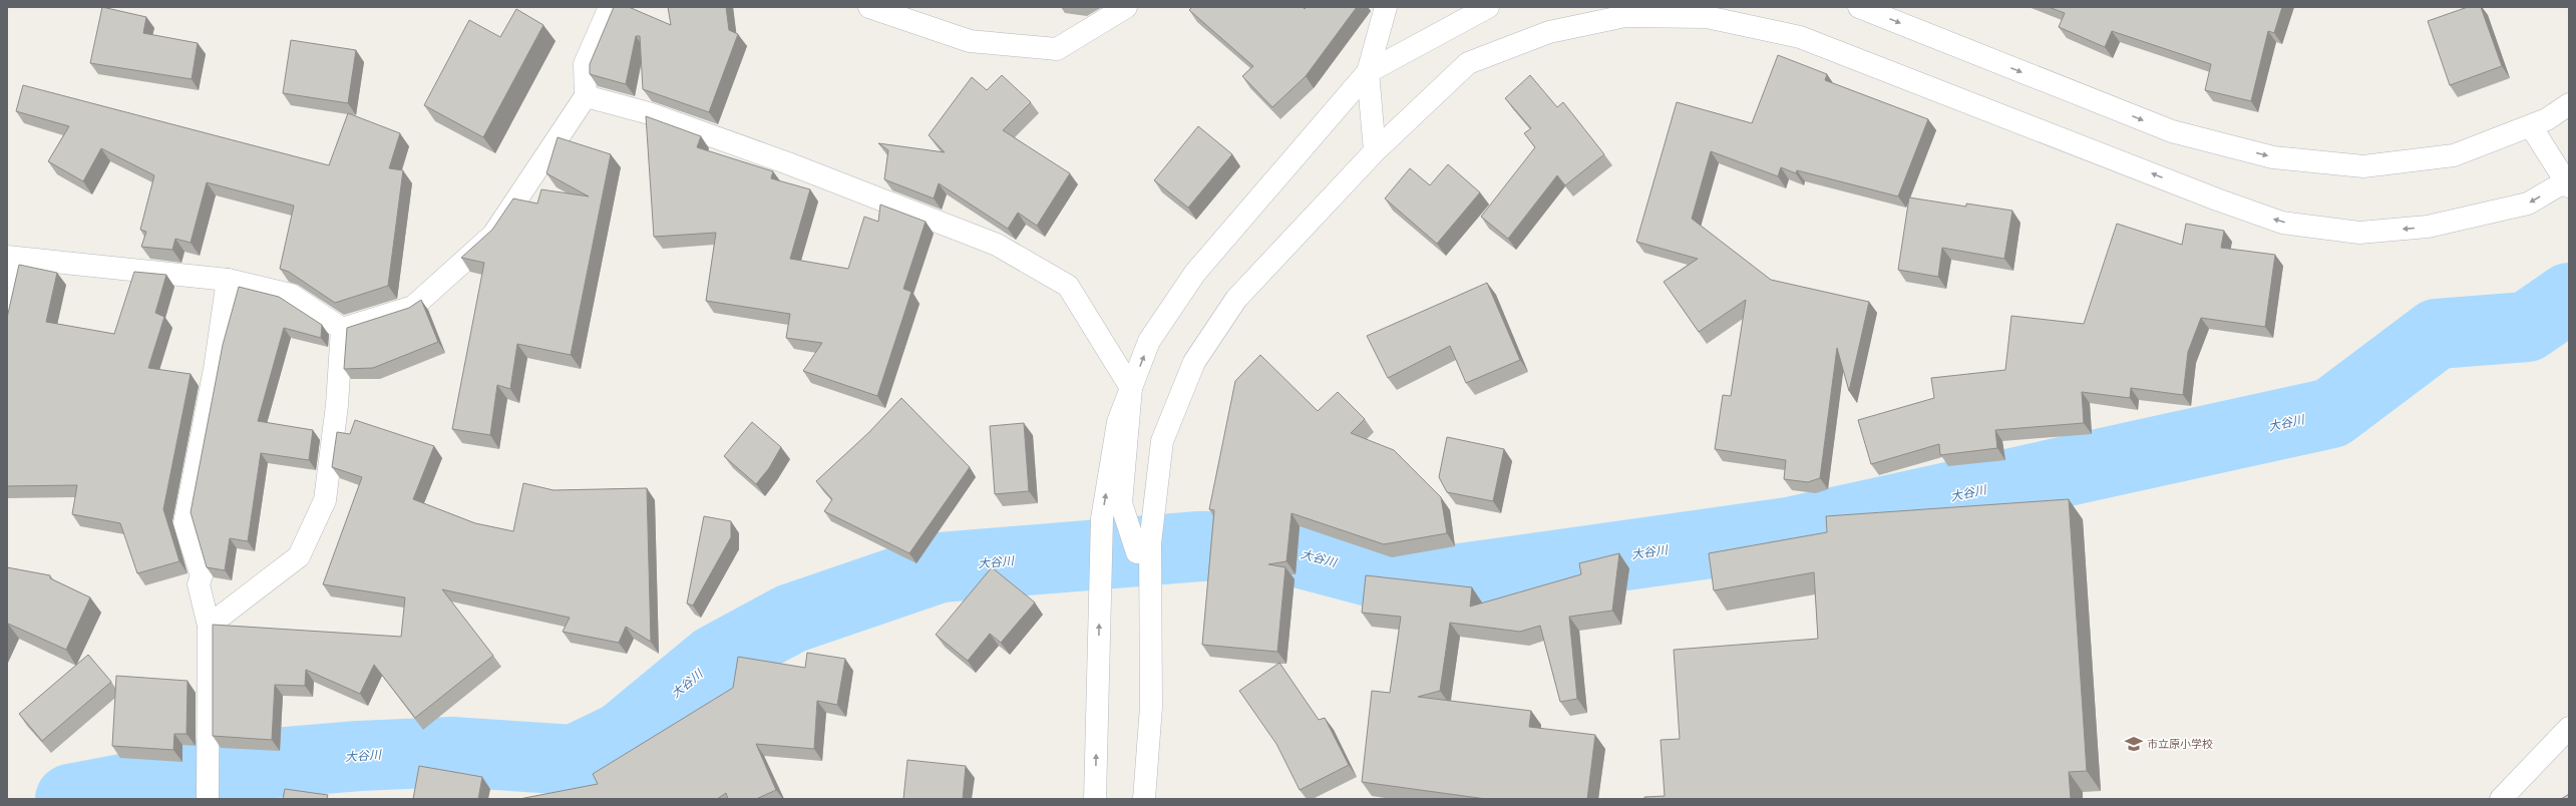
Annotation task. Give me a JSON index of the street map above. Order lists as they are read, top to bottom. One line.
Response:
{"water":["大谷川"],"places":{"school or university":["市立原小学校"]}}
